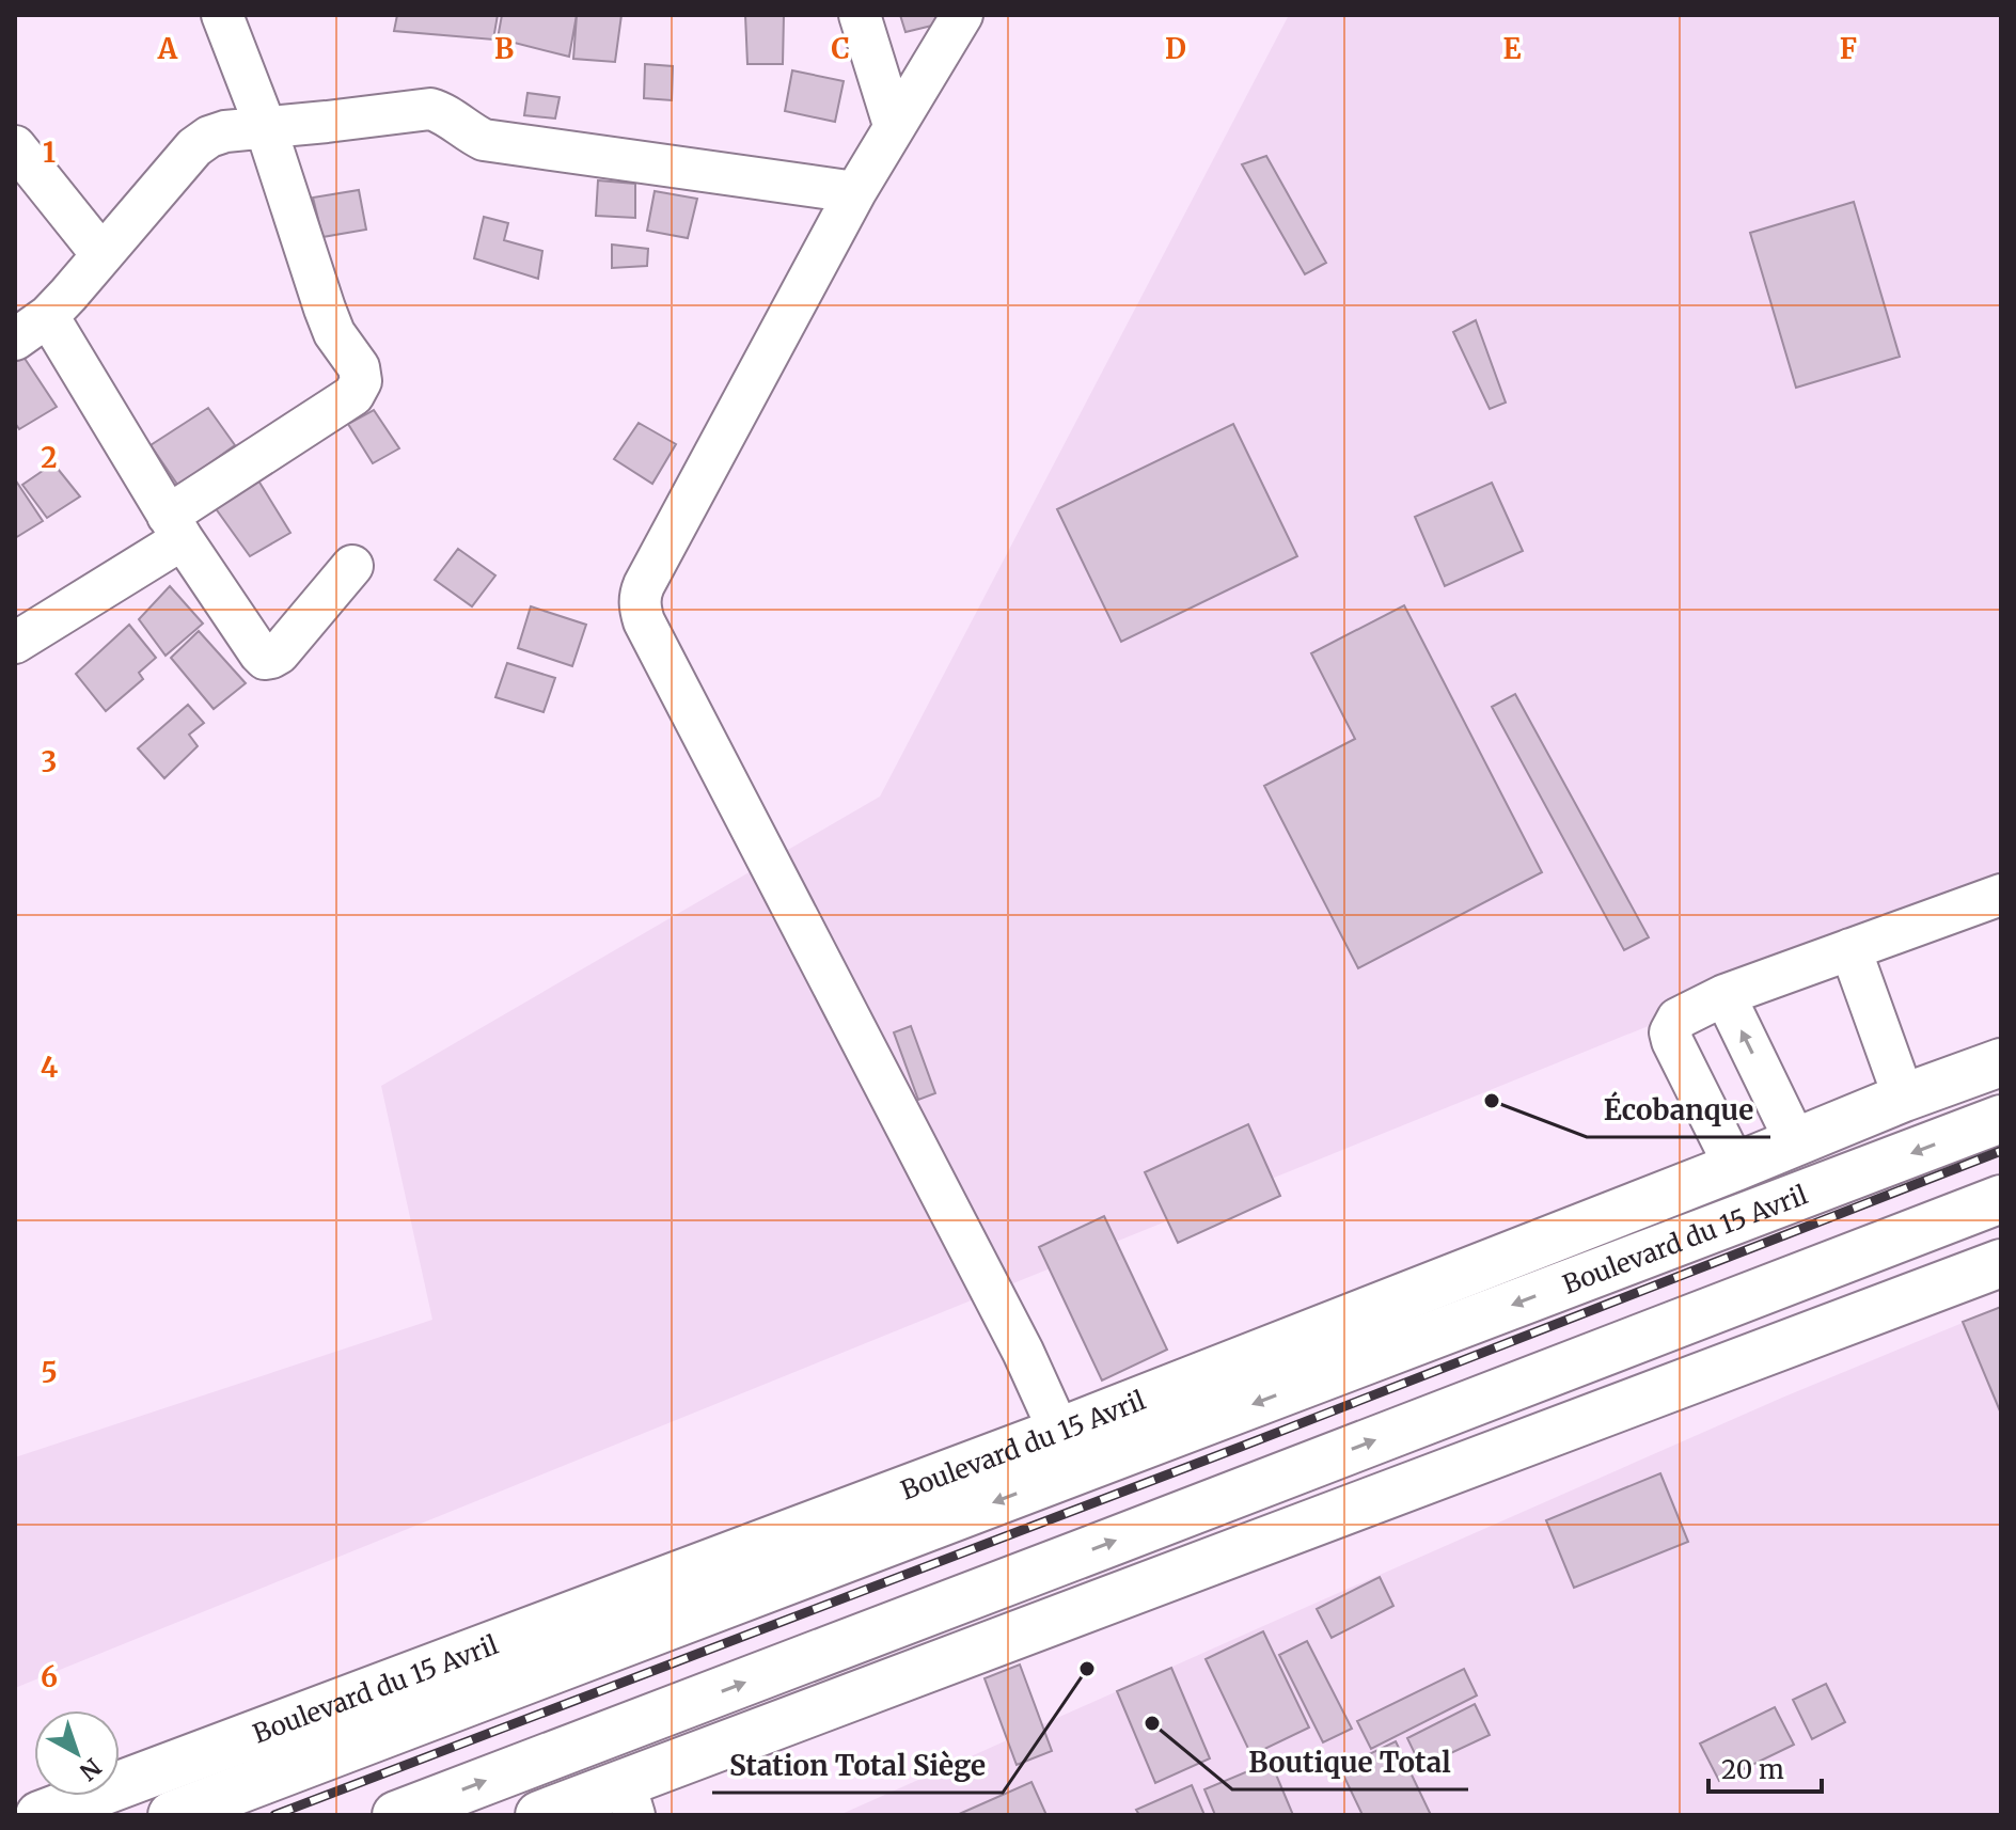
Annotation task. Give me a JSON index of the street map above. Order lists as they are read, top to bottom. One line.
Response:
{"streets":{"main road":["Boulevard du 15 Avril"]},"places":["Écobanque","Station Total Siège","Boutique Total"],"scale_bar":"20 m","north":"bottom right","grid":{"columns":["A","B","C","D","E","F"],"rows":["1","2","3","4","5","6"]}}
